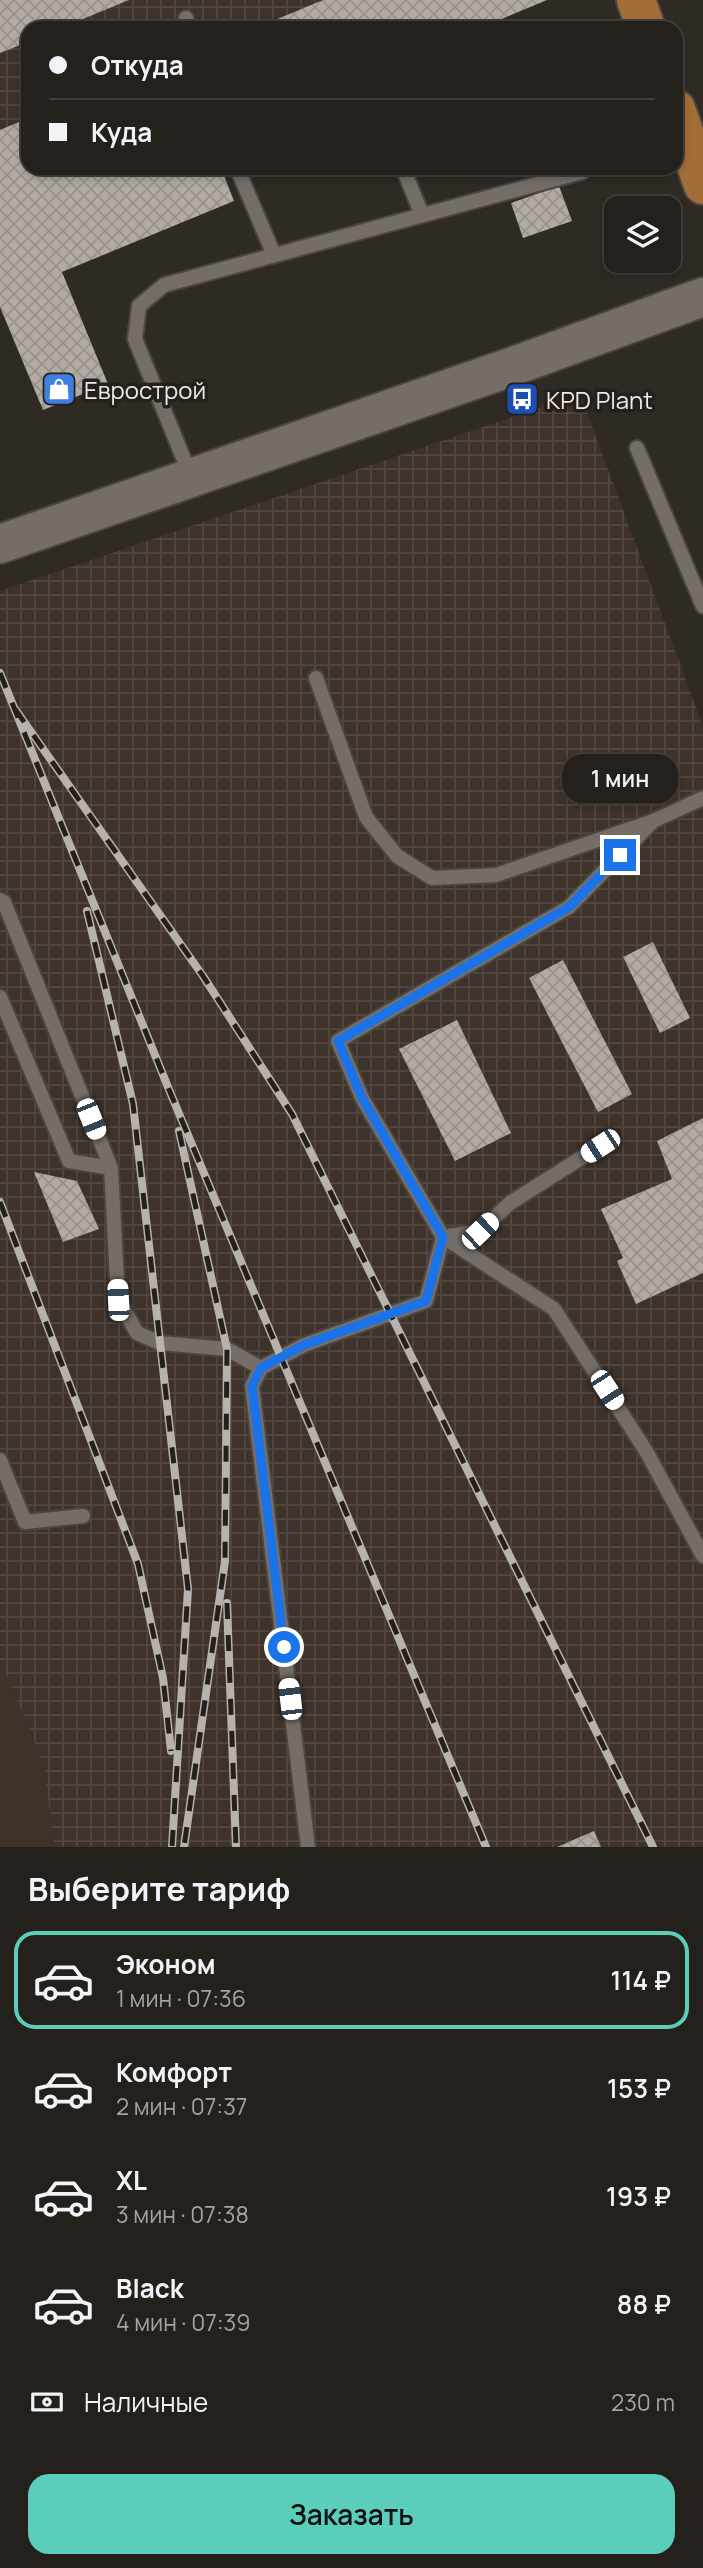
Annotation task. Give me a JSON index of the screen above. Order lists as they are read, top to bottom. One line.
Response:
{"places":{"shop":["Еврострой"],"bus stop":["KPD Plant"]},"page":{"banner":["Откуда","Куда"],"bubble":"1 мин","heading":"Выберите тариф","list":[{"name":"Эконом","note":"1 мин · 07:36","value":"114 ₽"},{"name":"Комфорт","note":"2 мин · 07:37","value":"153 ₽"},{"name":"XL","note":"3 мин · 07:38","value":"193 ₽"},{"name":"Black","note":"4 мин · 07:39","value":"88 ₽"}],"pay":["Наличные","230 m"],"buttons":"Заказать"}}
